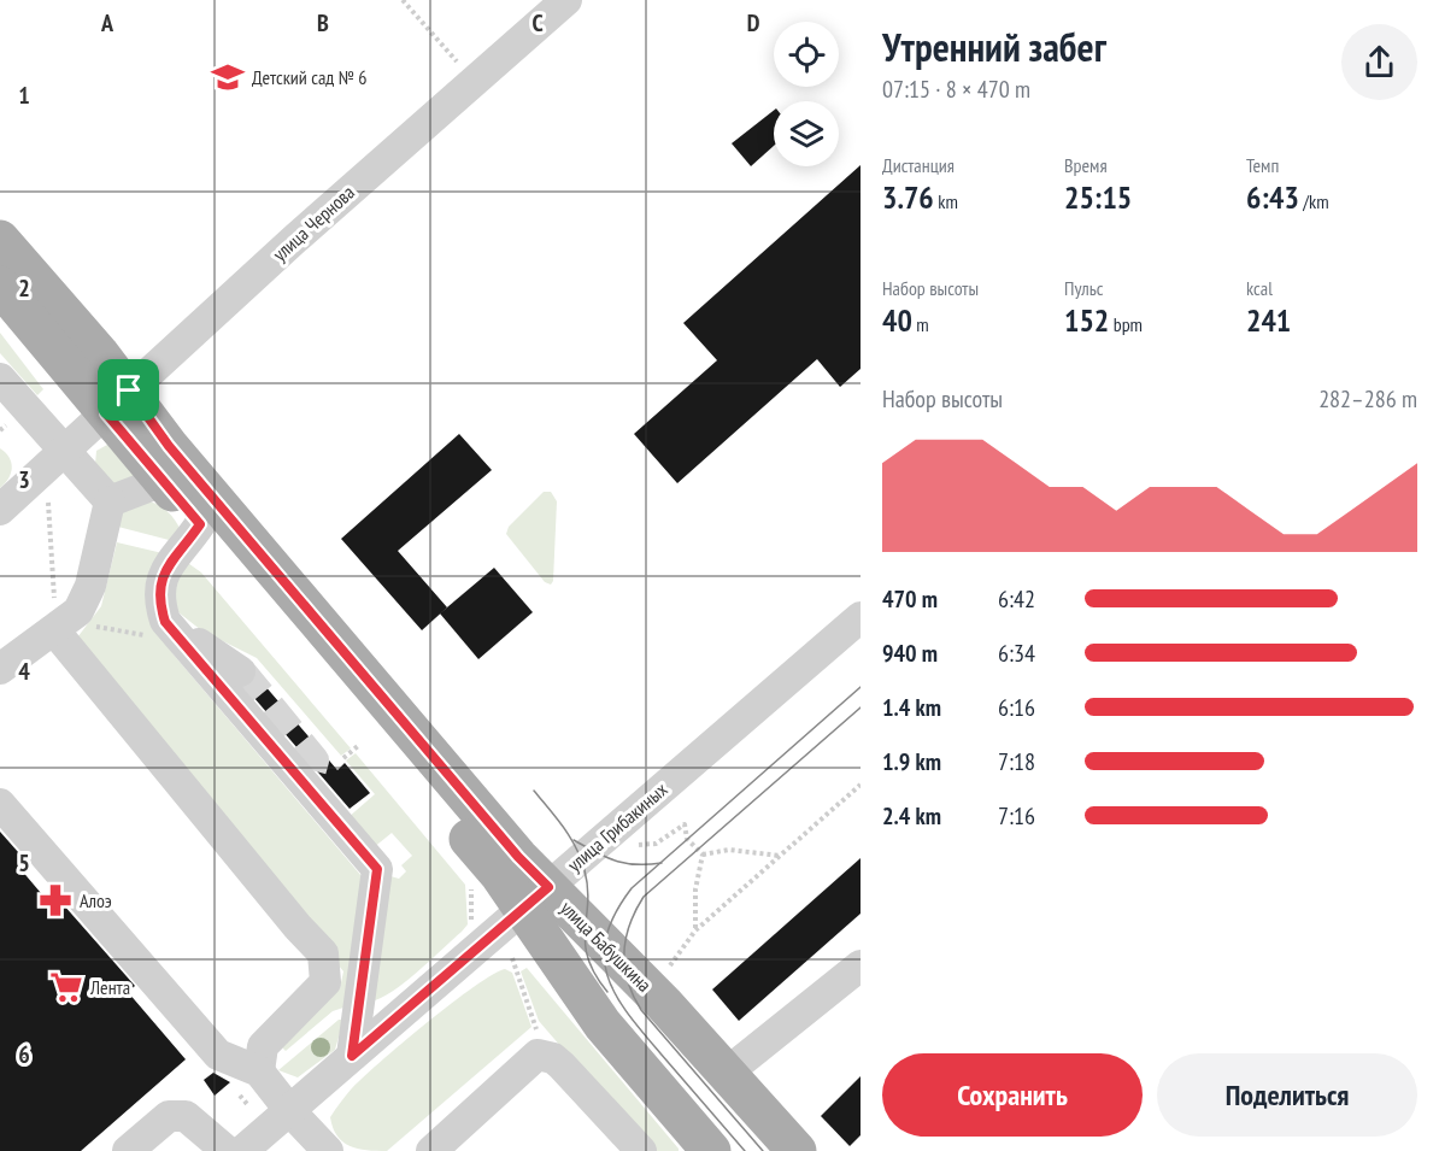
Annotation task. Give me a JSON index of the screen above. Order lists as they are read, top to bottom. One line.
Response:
{"streets":{"main road":["улица Бабушкина"],"street":["улица Чернова","улица Грибакиных"]},"crossings":[["улица Чернова","улица Бабушкина"],["улица Грибакиных","улица Бабушкина"]],"places":{"school or university":["Детский сад № 6"],"pharmacy":["Алоэ"],"supermarket":["Лента"]},"page":{"heading":["Утренний забег","07:15 · 8 × 470 m"],"stats":[["Дистанция","3.76 km"],["Время","25:15"],["Темп","6:43 /km"],["Набор высоты","40 m"],["Пульс","152 bpm"],["kcal","241"]],"chart":["Набор высоты","282–286 m"],"list":[{"name":"470 m","note":"6:42"},{"name":"940 m","note":"6:34"},{"name":"1.4 km","note":"6:16"},{"name":"1.9 km","note":"7:18"},{"name":"2.4 km","note":"7:16"}],"buttons":["Сохранить","Поделиться"]},"grid":{"columns":["A","B","C","D"],"rows":["1","2","3","4","5","6"]}}
